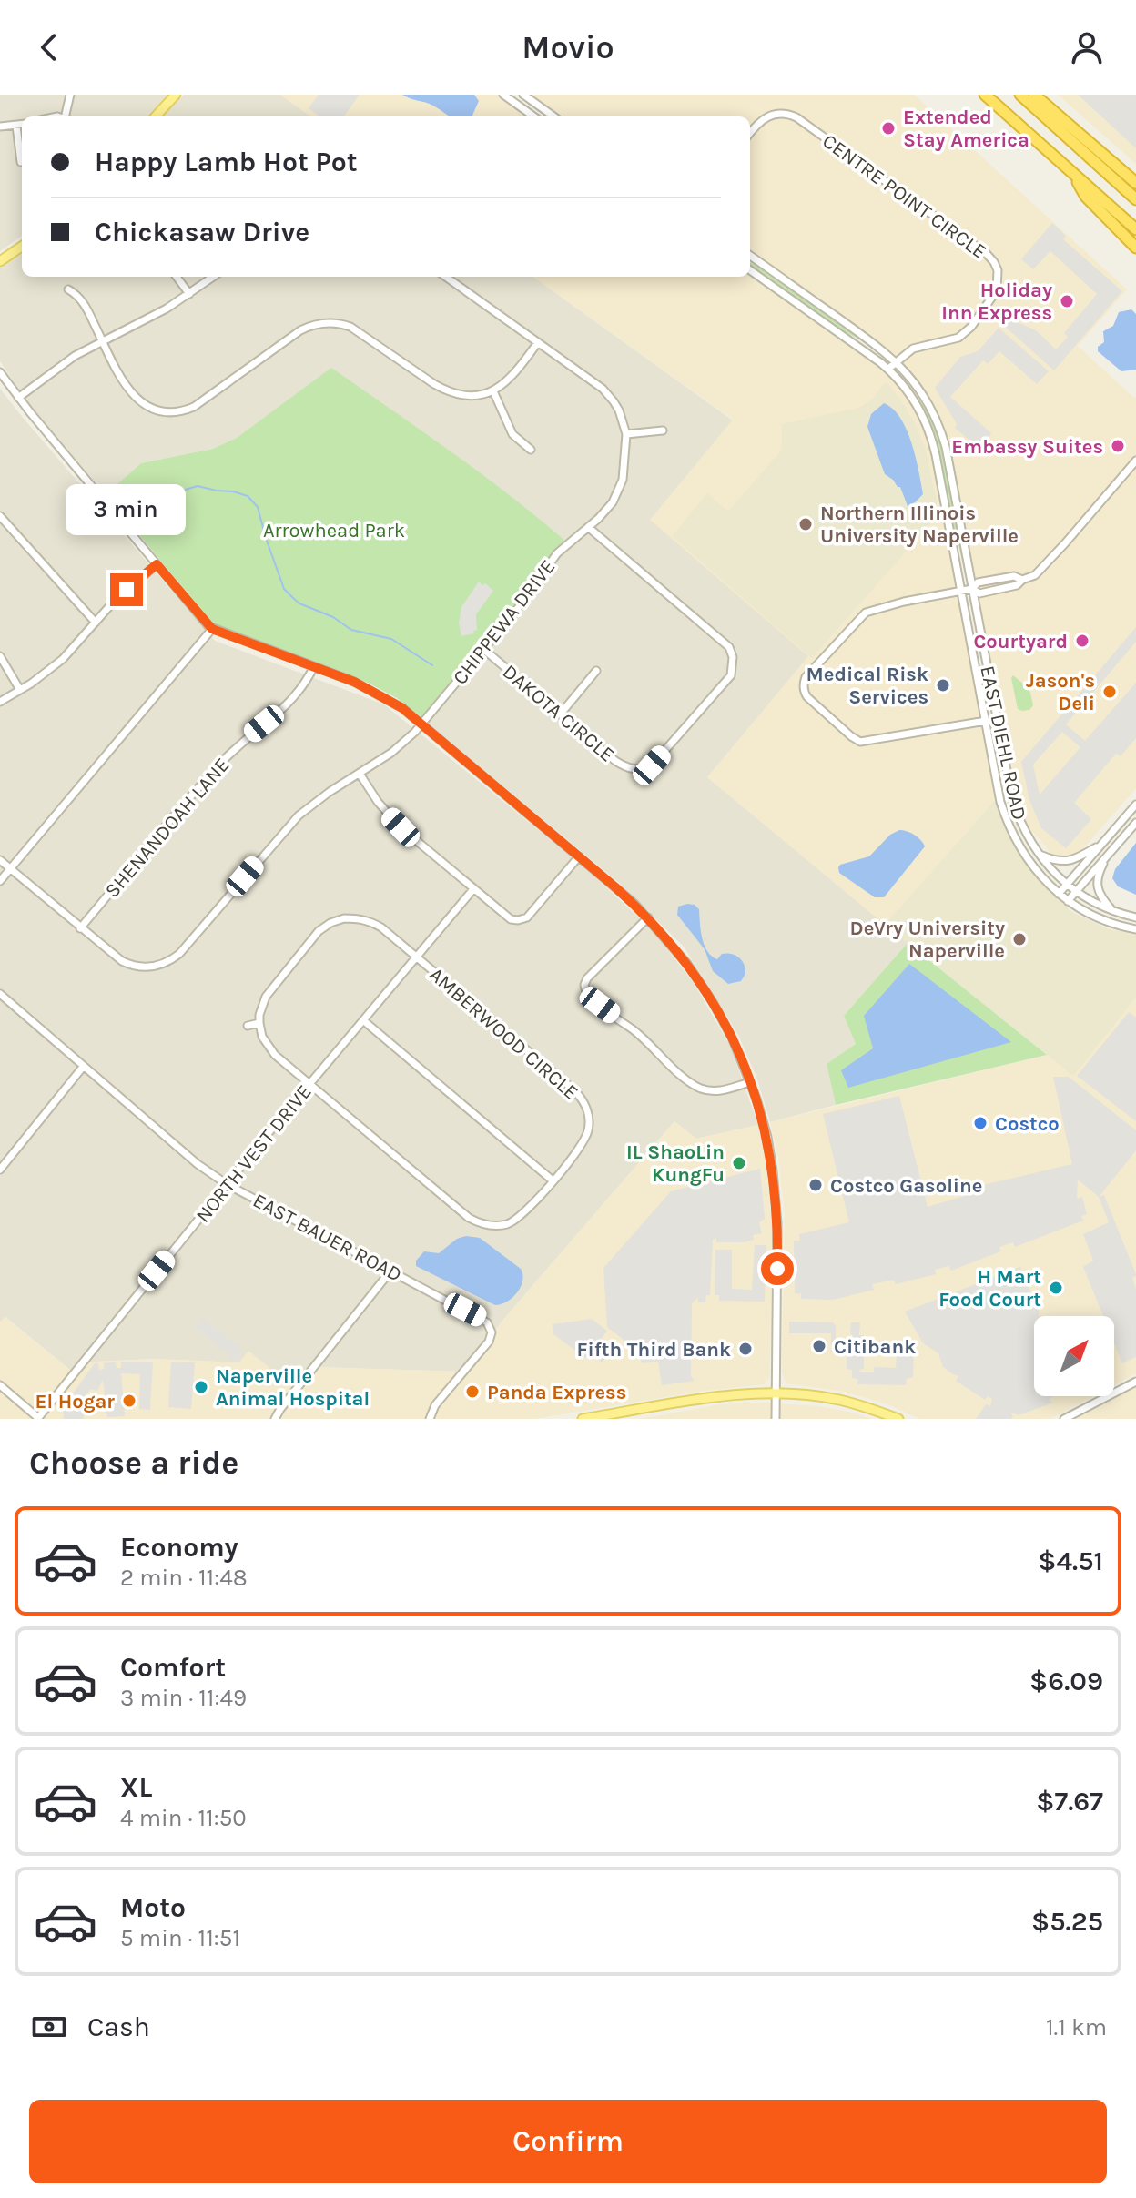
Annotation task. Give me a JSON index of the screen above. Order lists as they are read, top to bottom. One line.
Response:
{"streets":{"street":["CENTRE POINT CIRCLE","CHIPPEWA DRIVE","DAKOTA CIRCLE","EAST DIEHL ROAD","SHENANDOAH LANE","AMBERWOOD CIRCLE","NORTH VEST DRIVE","EAST BAUER ROAD"]},"crossings":[["CENTRE POINT CIRCLE","EAST DIEHL ROAD"],["CHIPPEWA DRIVE","DAKOTA CIRCLE"],["CHIPPEWA DRIVE","SHENANDOAH LANE"],["AMBERWOOD CIRCLE","NORTH VEST DRIVE"],["NORTH VEST DRIVE","EAST BAUER ROAD"]],"parks":["Arrowhead Park"],"places":["Extended Stay America","Holiday Inn Express","Embassy Suites","Northern Illinois University Naperville","Courtyard","Medical Risk Services","Jason's Deli","DeVry University Naperville","Costco","IL ShaoLin KungFu","Costco Gasoline","H Mart Food Court","Citibank","Fifth Third Bank","Naperville Animal Hospital","Panda Express","El Hogar"],"north":"top right","page":{"header":"Movio","banner":["Happy Lamb Hot Pot","Chickasaw Drive"],"bubble":"3 min","heading":"Choose a ride","list":[{"name":"Economy","note":"2 min · 11:48","value":"$4.51"},{"name":"Comfort","note":"3 min · 11:49","value":"$6.09"},{"name":"XL","note":"4 min · 11:50","value":"$7.67"},{"name":"Moto","note":"5 min · 11:51","value":"$5.25"}],"pay":["Cash","1.1 km"],"buttons":"Confirm"}}
